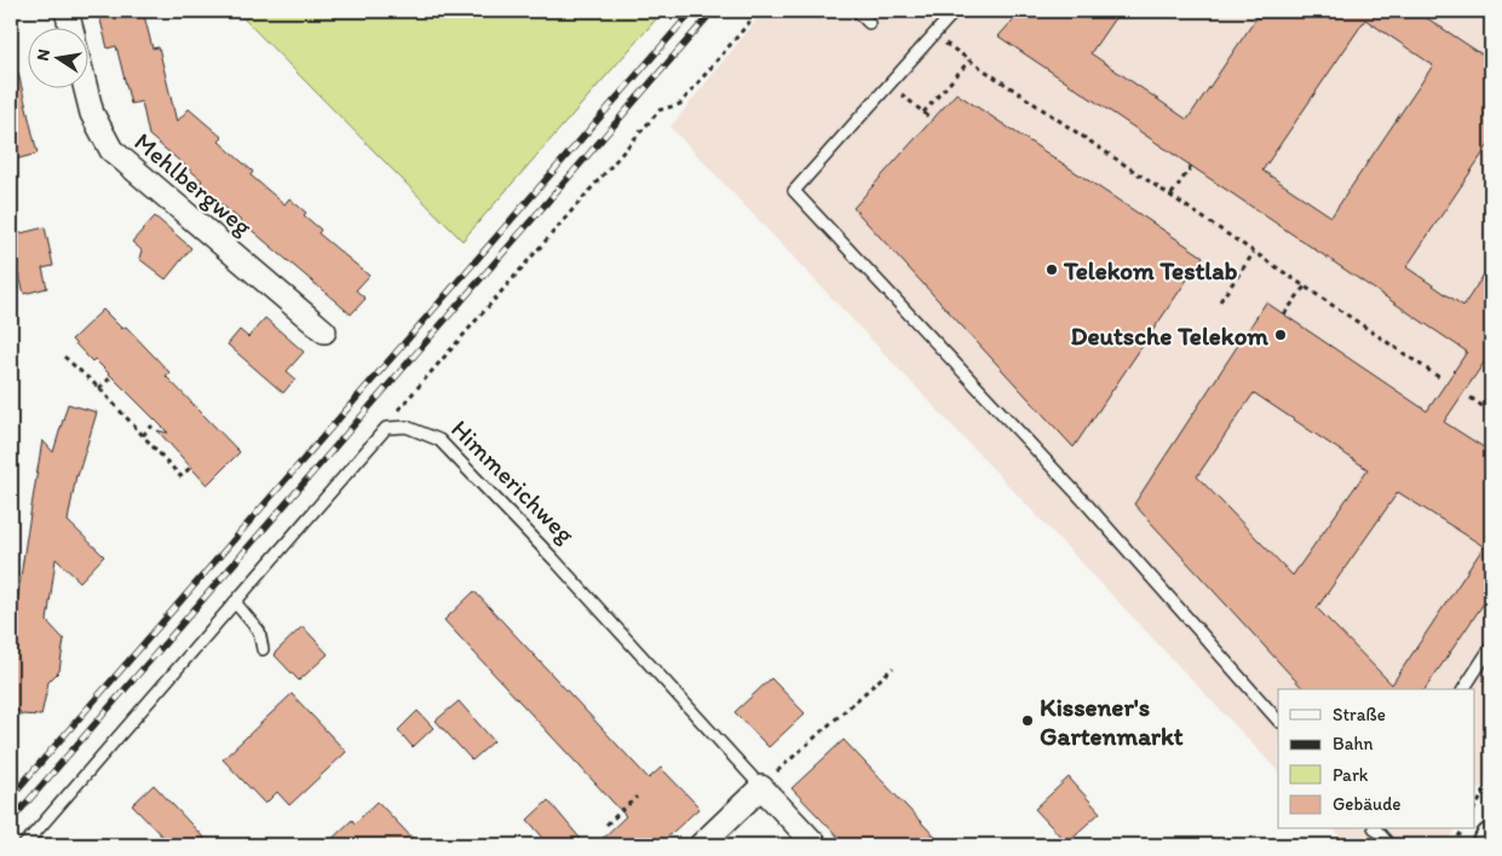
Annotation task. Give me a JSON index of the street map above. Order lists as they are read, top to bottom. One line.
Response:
{"streets":{"street":["Mehlbergweg","Himmerichweg"]},"places":["Telekom Testlab","Deutsche Telekom","Kissener's Gartenmarkt"],"legend":["Straße","Bahn","Park","Gebäude"],"north":"left"}
